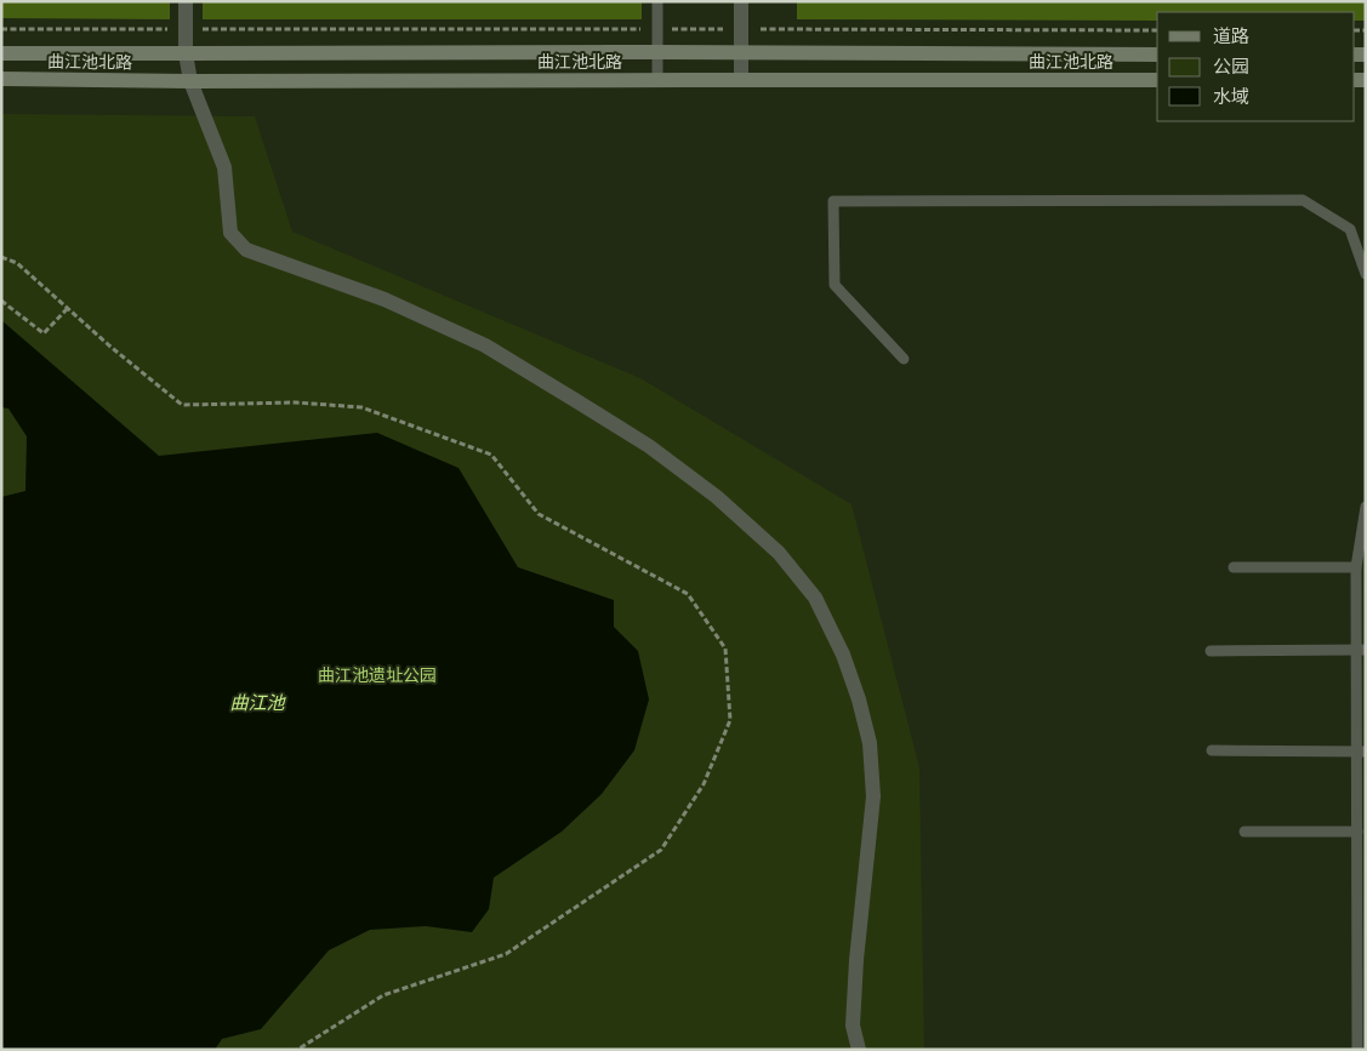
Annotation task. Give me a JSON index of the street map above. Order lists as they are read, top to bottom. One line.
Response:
{"streets":{"main road":["曲江池北路"]},"water":["曲江池"],"parks":["曲江池遗址公园"],"legend":["道路","公园","水域"]}
